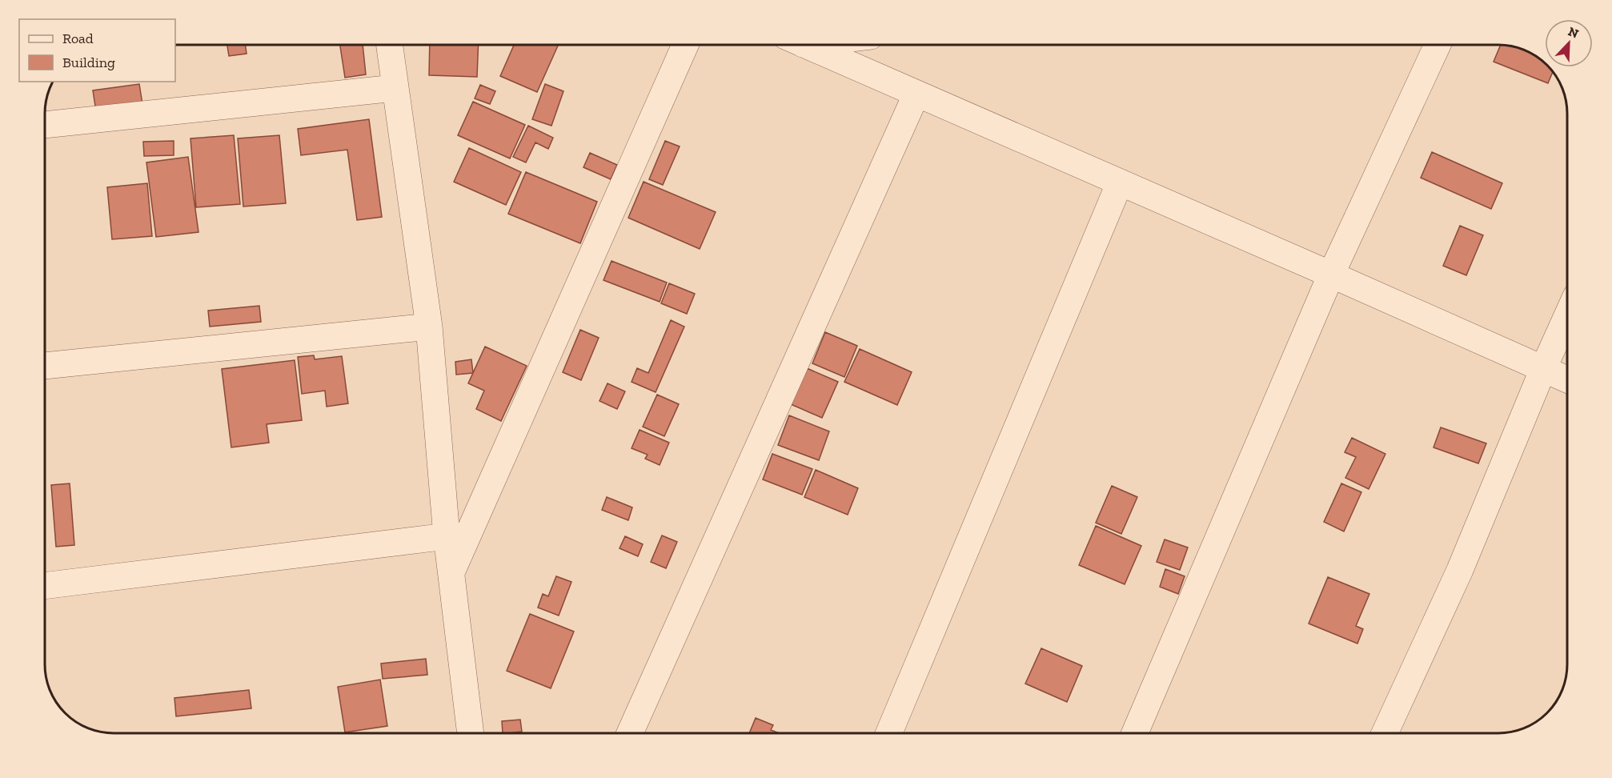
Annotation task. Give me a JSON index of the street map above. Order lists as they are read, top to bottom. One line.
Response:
{"legend":["Road","Building"],"north":"top right"}
